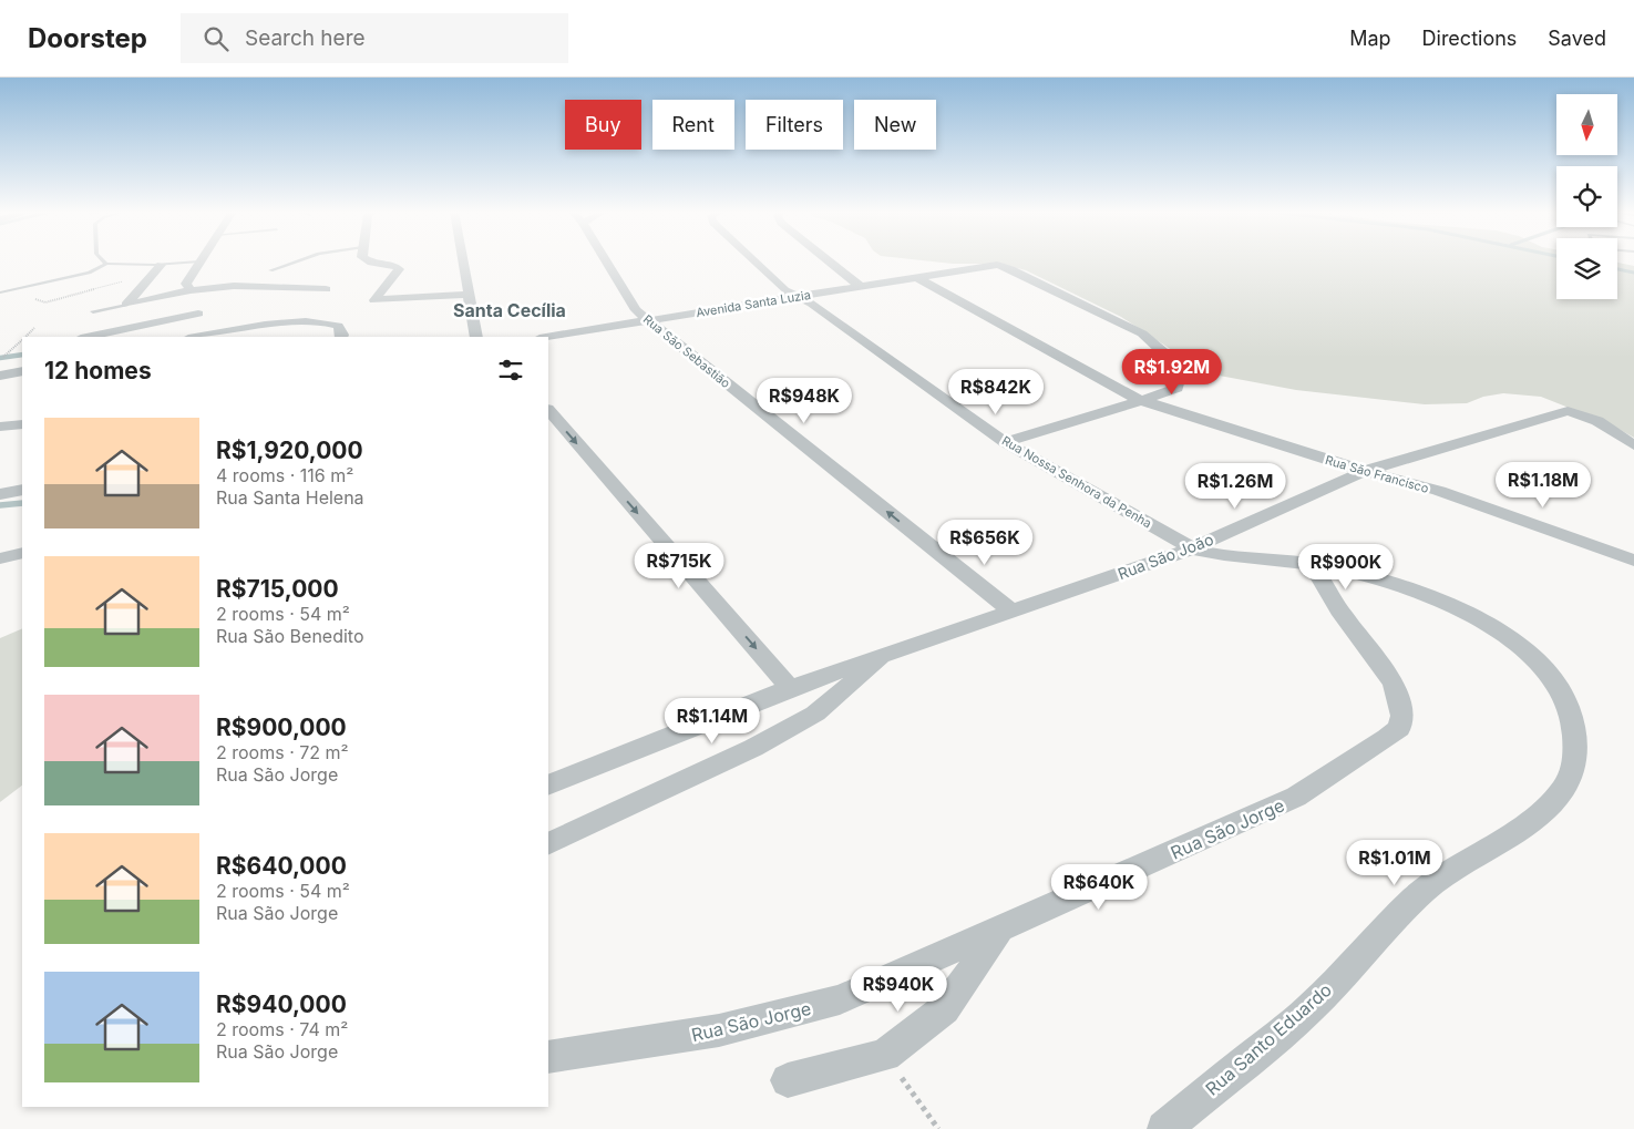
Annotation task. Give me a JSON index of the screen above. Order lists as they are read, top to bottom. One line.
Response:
{"streets":{"street":["Avenida Santa Luzia","Rua São Sebastião","Rua São Francisco","Rua Nossa Senhora da Penha","Rua São João","Rua São Jorge","Rua Santo Eduardo"]},"crossings":[["Avenida Santa Luzia","Rua São Sebastião"],["Avenida Santa Luzia","Rua São Francisco"],["Avenida Santa Luzia","Rua Nossa Senhora da Penha"],["Rua São Sebastião","Rua São João"],["Rua São Francisco","Rua São João"],["Rua Nossa Senhora da Penha","Rua São João"],["Rua Nossa Senhora da Penha","Rua Santo Eduardo"],["Rua São João","Rua Santo Eduardo"],["Rua São Jorge","Rua Santo Eduardo"]],"districts":["Santa Cecília"],"north":"bottom","page":{"header":"Doorstep","search":"Search here","nav":["Map","Directions","Saved"],"chip":["Buy","Rent","Filters","New"],"heading":"12 homes","price":["R$1.92M","R$842K","R$948K","R$1.18M","R$1.26M","R$656K","R$715K","R$900K","R$1.14M","R$1.01M","R$640K","R$940K"],"list":[{"name":"R$1,920,000","note":"4 rooms · 116 m² · Rua Santa Helena"},{"name":"R$715,000","note":"2 rooms · 54 m² · Rua São Benedito"},{"name":"R$900,000","note":"2 rooms · 72 m² · Rua São Jorge"},{"name":"R$640,000","note":"2 rooms · 54 m² · Rua São Jorge"},{"name":"R$940,000","note":"2 rooms · 74 m² · Rua São Jorge"}]}}
